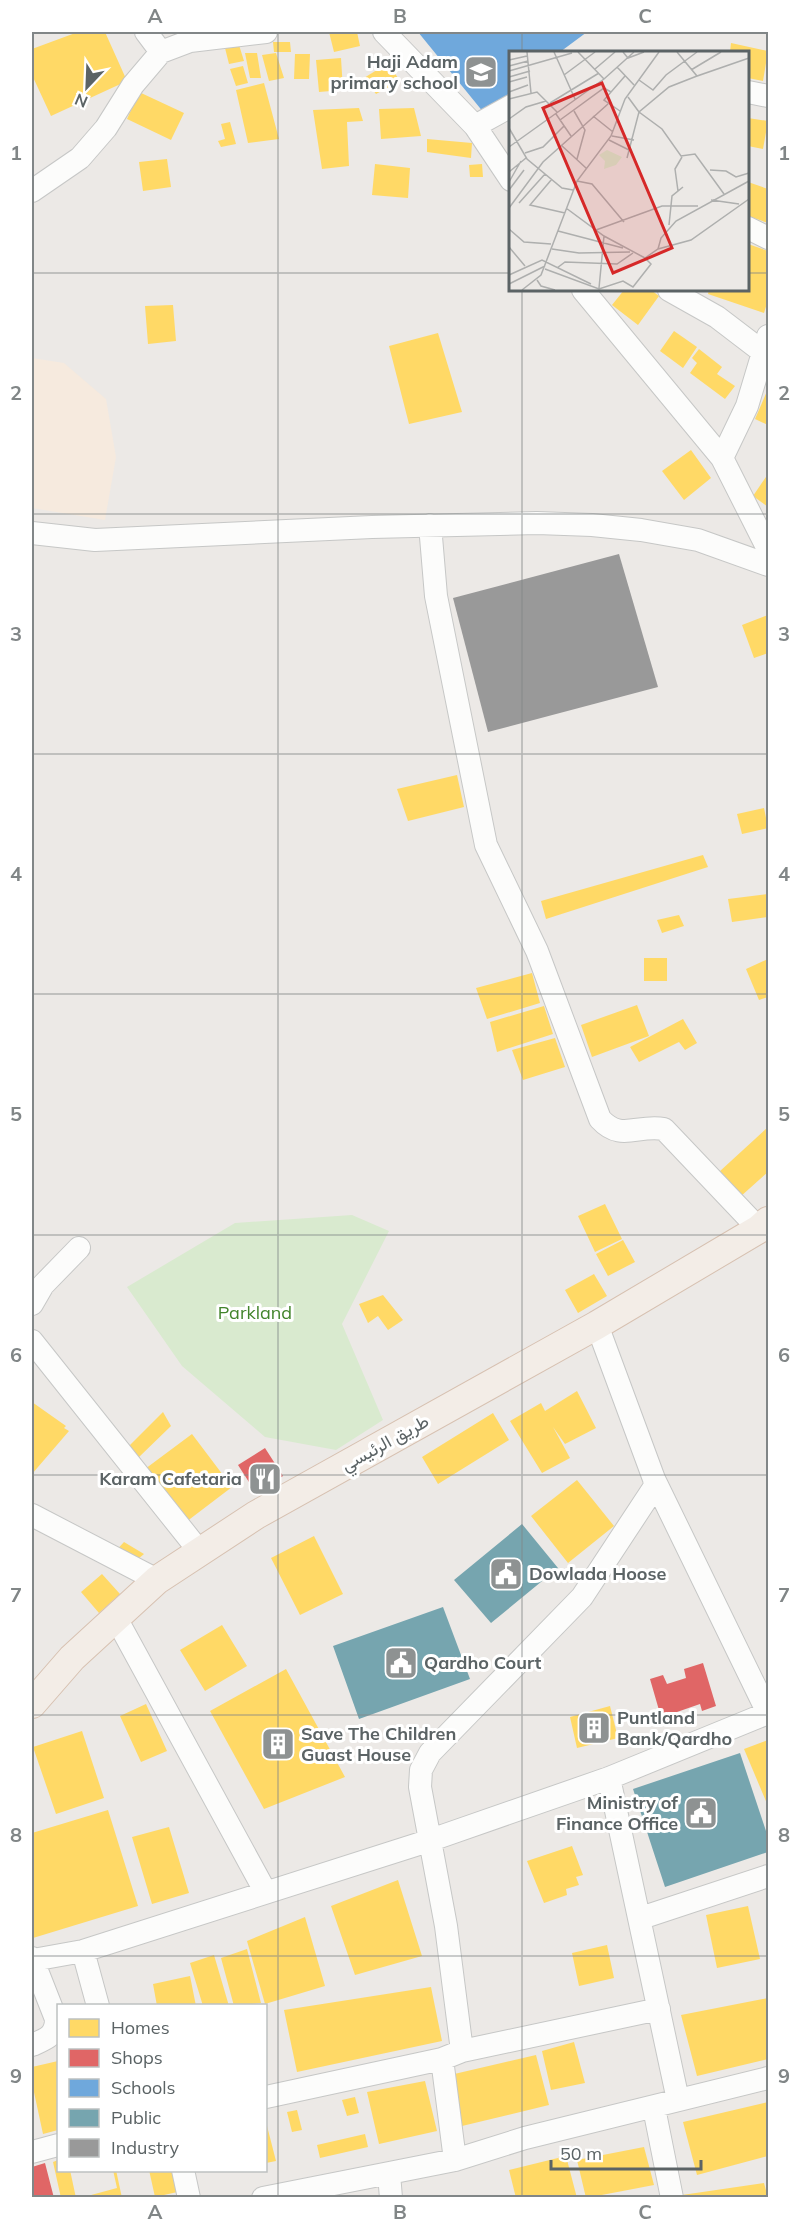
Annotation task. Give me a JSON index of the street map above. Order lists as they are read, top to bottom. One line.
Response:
{"streets":{"main road":["طريق الرئيسي"]},"parks":["Parkland"],"places":{"school or university":["Haji Adam primary school"],"restaurant":["Karam Cafetaria"],"public building":["Dowlada Hoose","Qardho Court","Ministry of Finance Office"],"building":["Puntland Bank/Qardho","Save The Children Guast House"]},"legend":["Homes","Shops","Schools","Public","Industry"],"scale_bar":"50 m","north":"bottom left","grid":{"columns":["A","B","C"],"rows":["1","2","3","4","5","6","7","8","9"]}}
